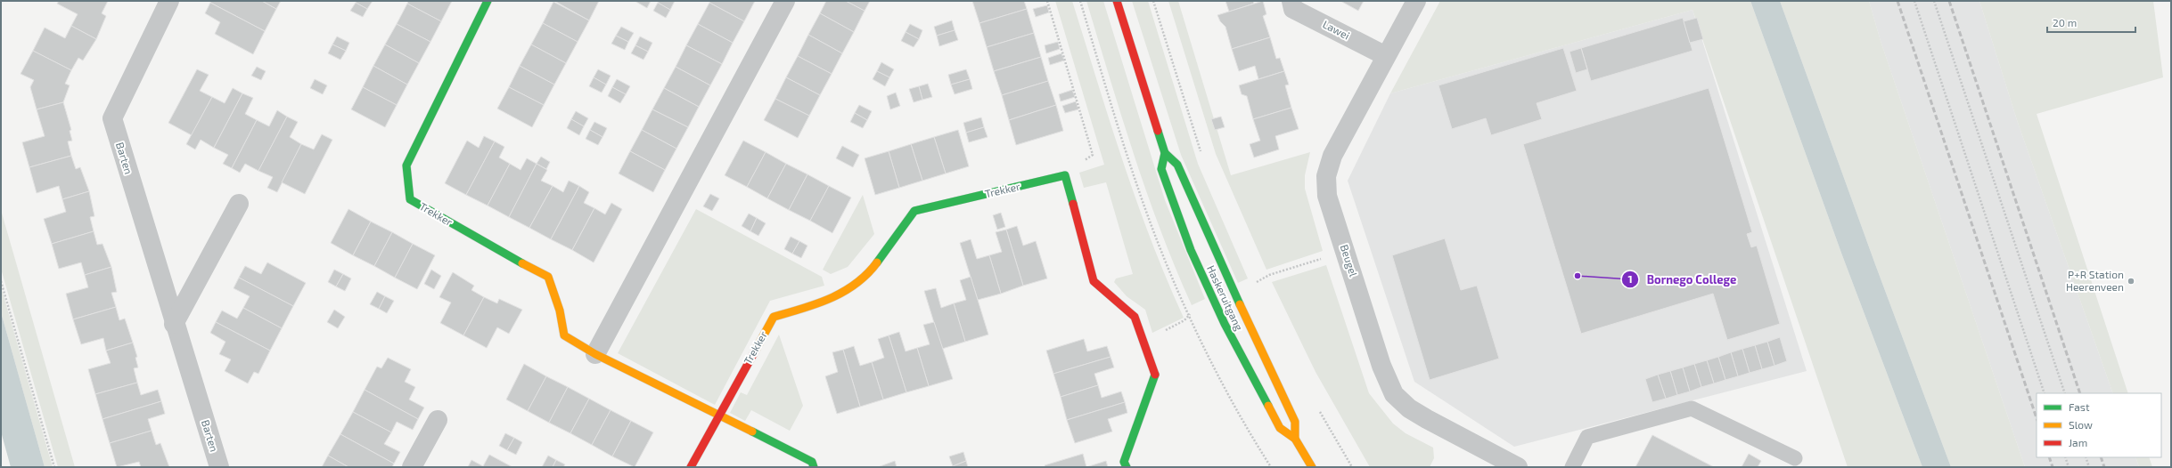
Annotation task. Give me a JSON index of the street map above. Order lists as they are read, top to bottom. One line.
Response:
{"streets":{"street":["Lawei","Barten","Trekker","Beugel","Haskeruitgang"]},"crossings":[["Lawei","Beugel"]],"places":["Bornego College","P+R Station Heerenveen"],"legend":["Fast","Slow","Jam"],"scale_bar":"20 m"}
